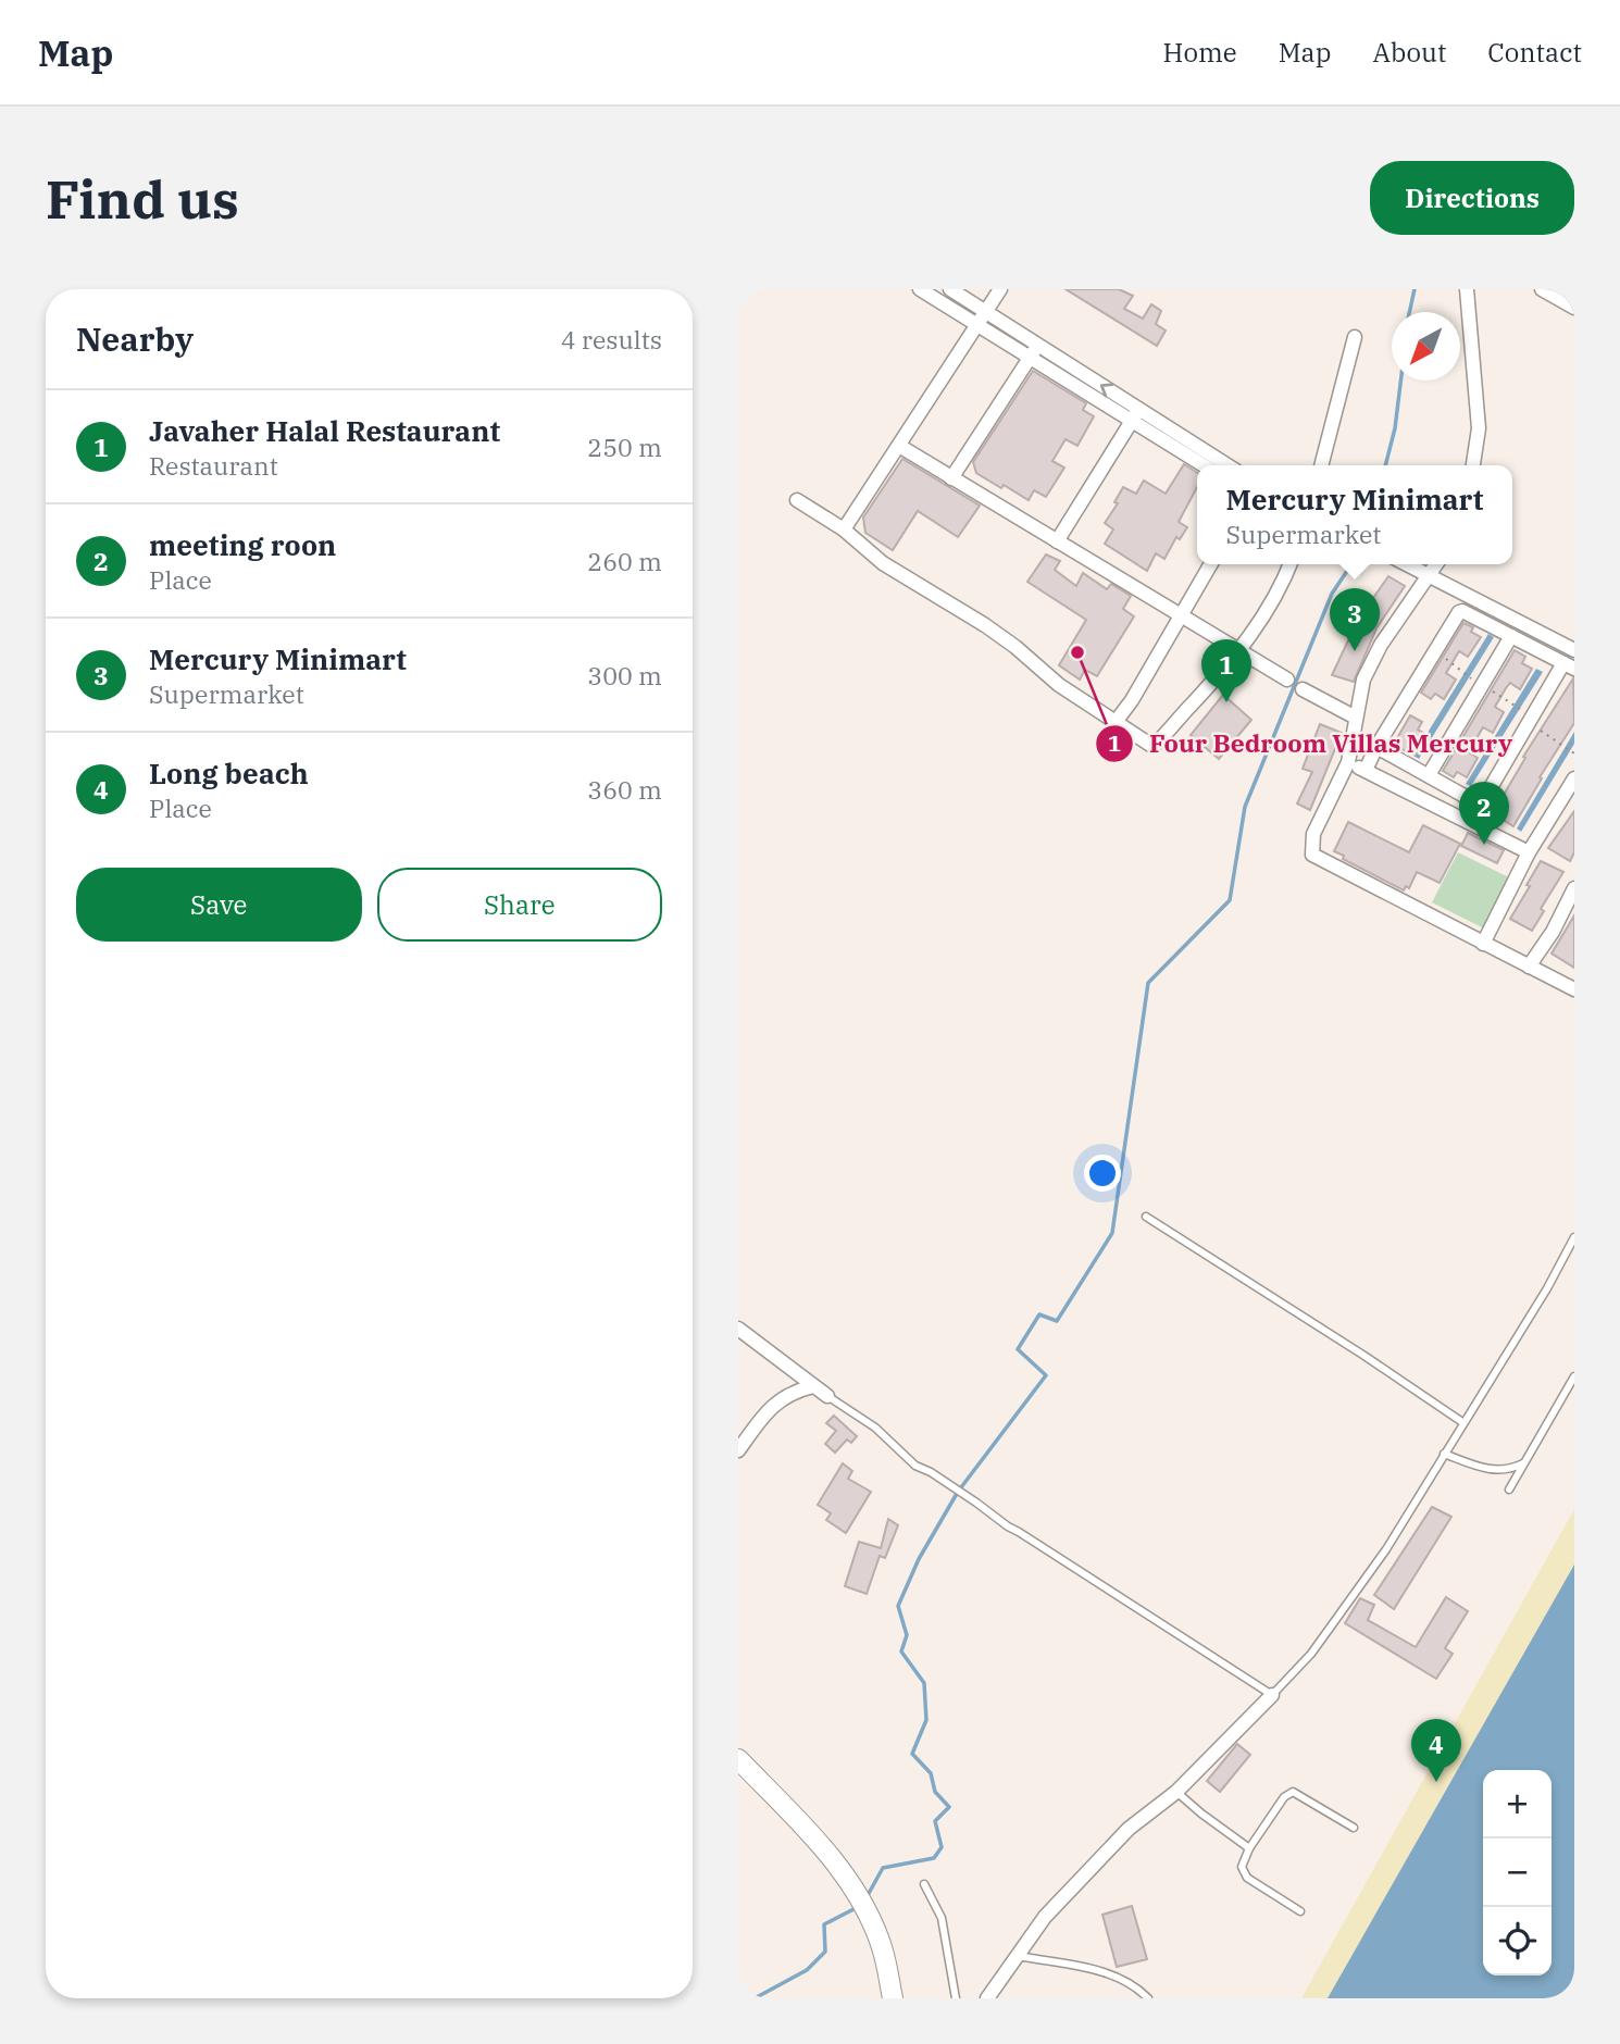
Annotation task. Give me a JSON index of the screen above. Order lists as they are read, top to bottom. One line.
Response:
{"places":["Four Bedroom Villas Mercury"],"north":"bottom left","page":{"header":"Map","nav":["Home","Map","About","Contact"],"buttons":["Directions",["Save","Share"]],"title":"Find us","heading":["Nearby","4 results"],"list":[{"mark":"1","name":"Javaher Halal Restaurant","note":"Restaurant","value":"250 m"},{"mark":"2","name":"meeting roon","note":"Place","value":"260 m"},{"mark":"3","name":"Mercury Minimart","note":"Supermarket","value":"300 m"},{"mark":"4","name":"Long beach","note":"Place","value":"360 m"}],"popup":["Mercury Minimart","Supermarket"],"pins":["3","1","2","4"],"map_buttons":["+","−"]}}
